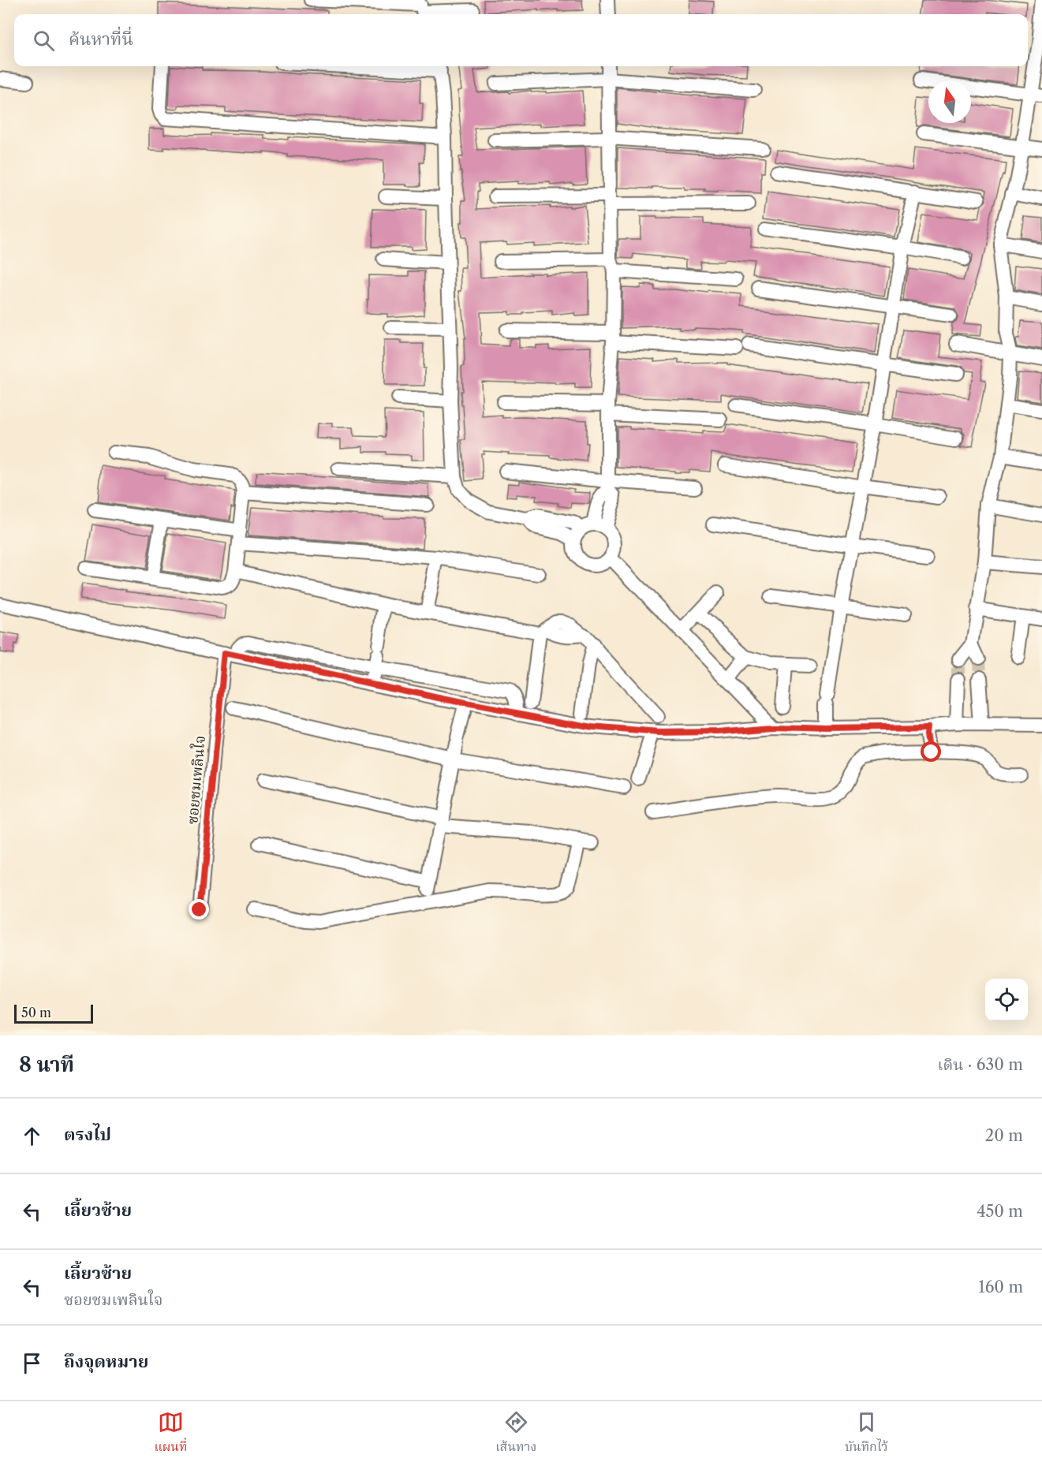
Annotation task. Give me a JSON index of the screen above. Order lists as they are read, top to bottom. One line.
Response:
{"streets":{"street":["ซอยชมเพลินใจ"]},"scale_bar":"50 m","north":"top","page":{"search":"ค้นหาที่นี่","scale":"50 m","heading":["8 นาที","เดิน · 630 m"],"list":[["ตรงไป","20 m"],["เลี้ยวซ้าย","450 m"],["เลี้ยวซ้าย","ซอยชมเพลินใจ","160 m"],"ถึงจุดหมาย"],"nav":["แผนที่","เส้นทาง","บันทึกไว้"]}}
